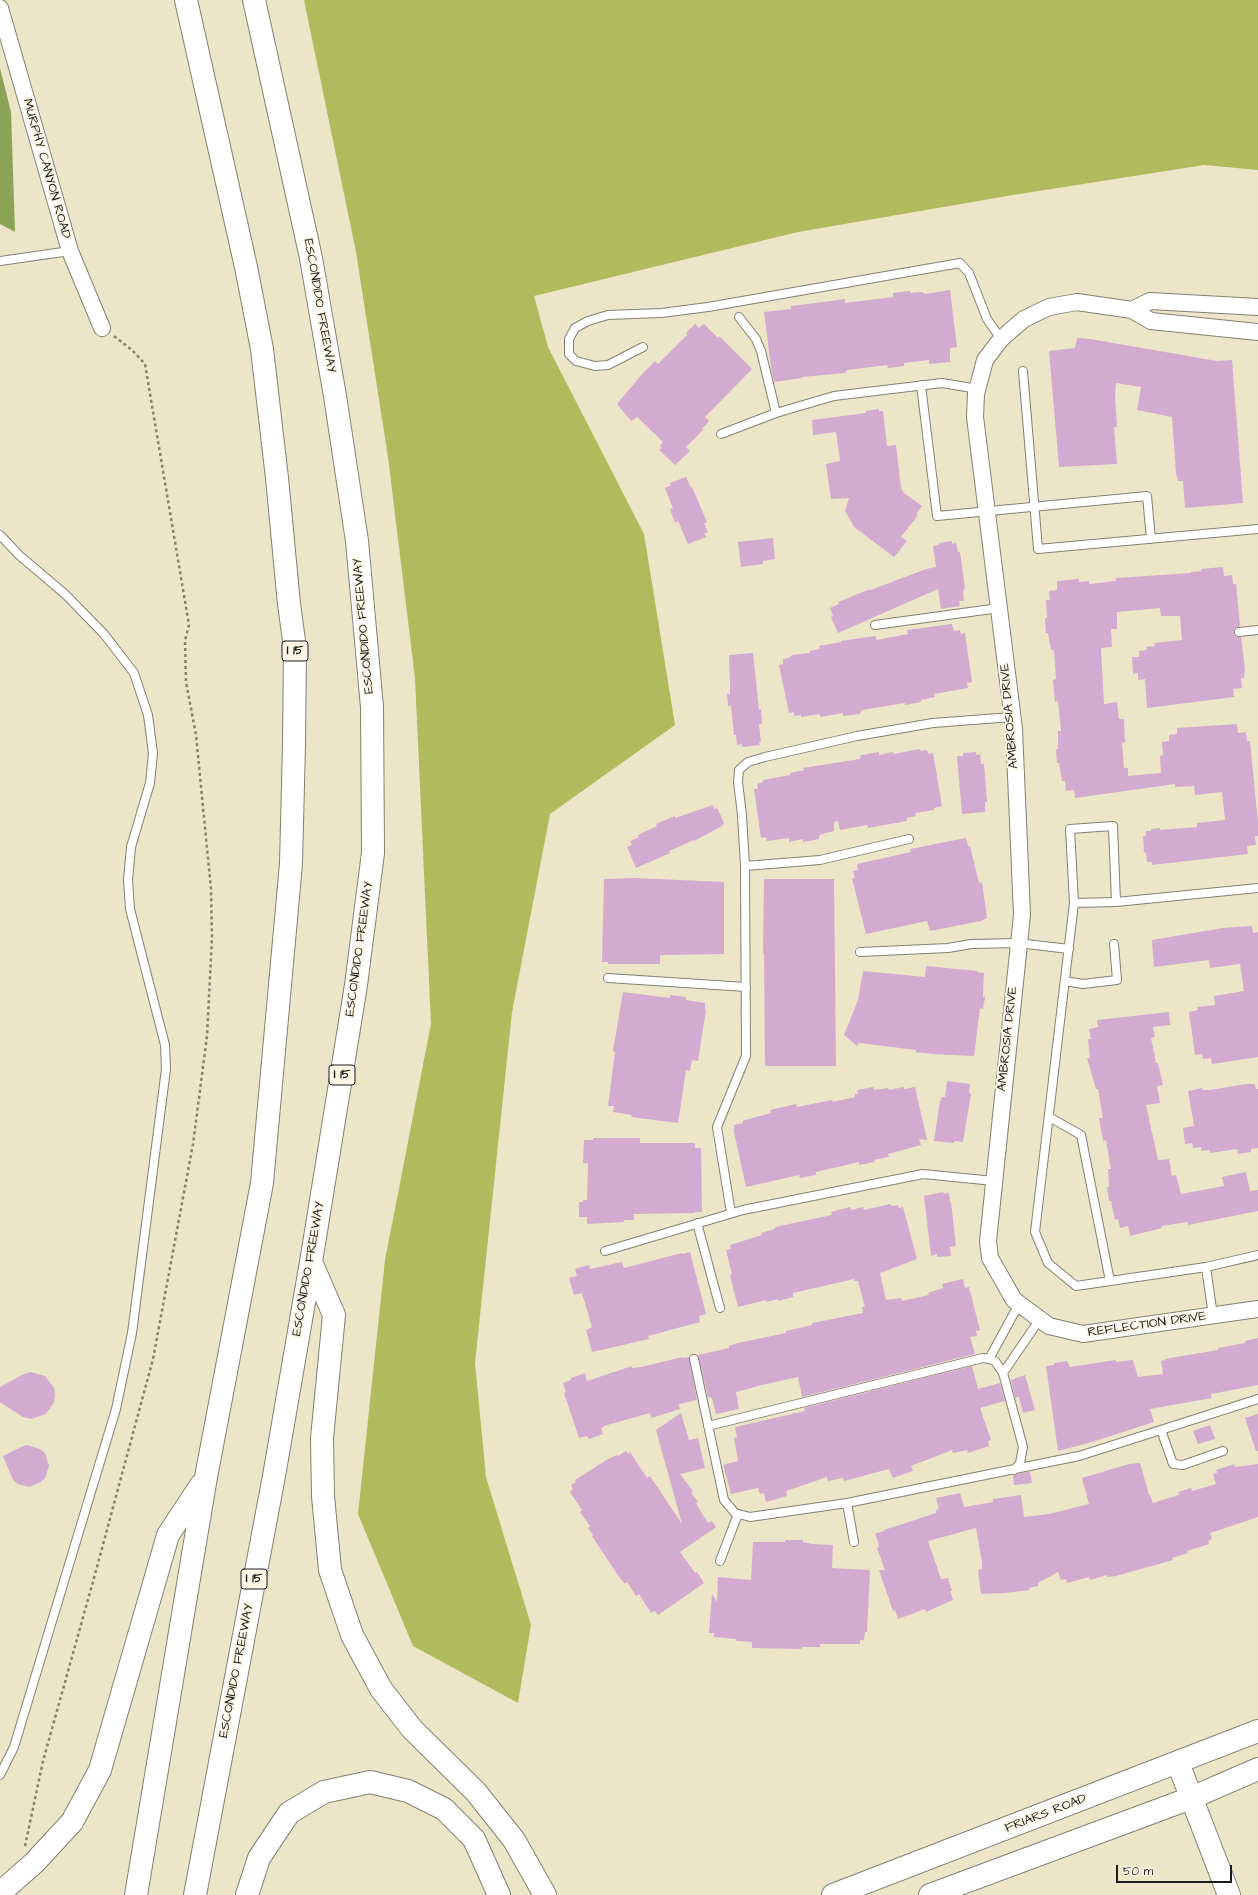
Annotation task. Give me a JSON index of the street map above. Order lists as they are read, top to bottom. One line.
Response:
{"streets":{"main road":["ESCONDIDO FREEWAY","I 15","FRIARS ROAD"],"street":["MURPHY CANYON ROAD","AMBROSIA DRIVE","REFLECTION DRIVE"]},"crossings":[["AMBROSIA DRIVE","REFLECTION DRIVE"]],"scale_bar":"50 m"}
